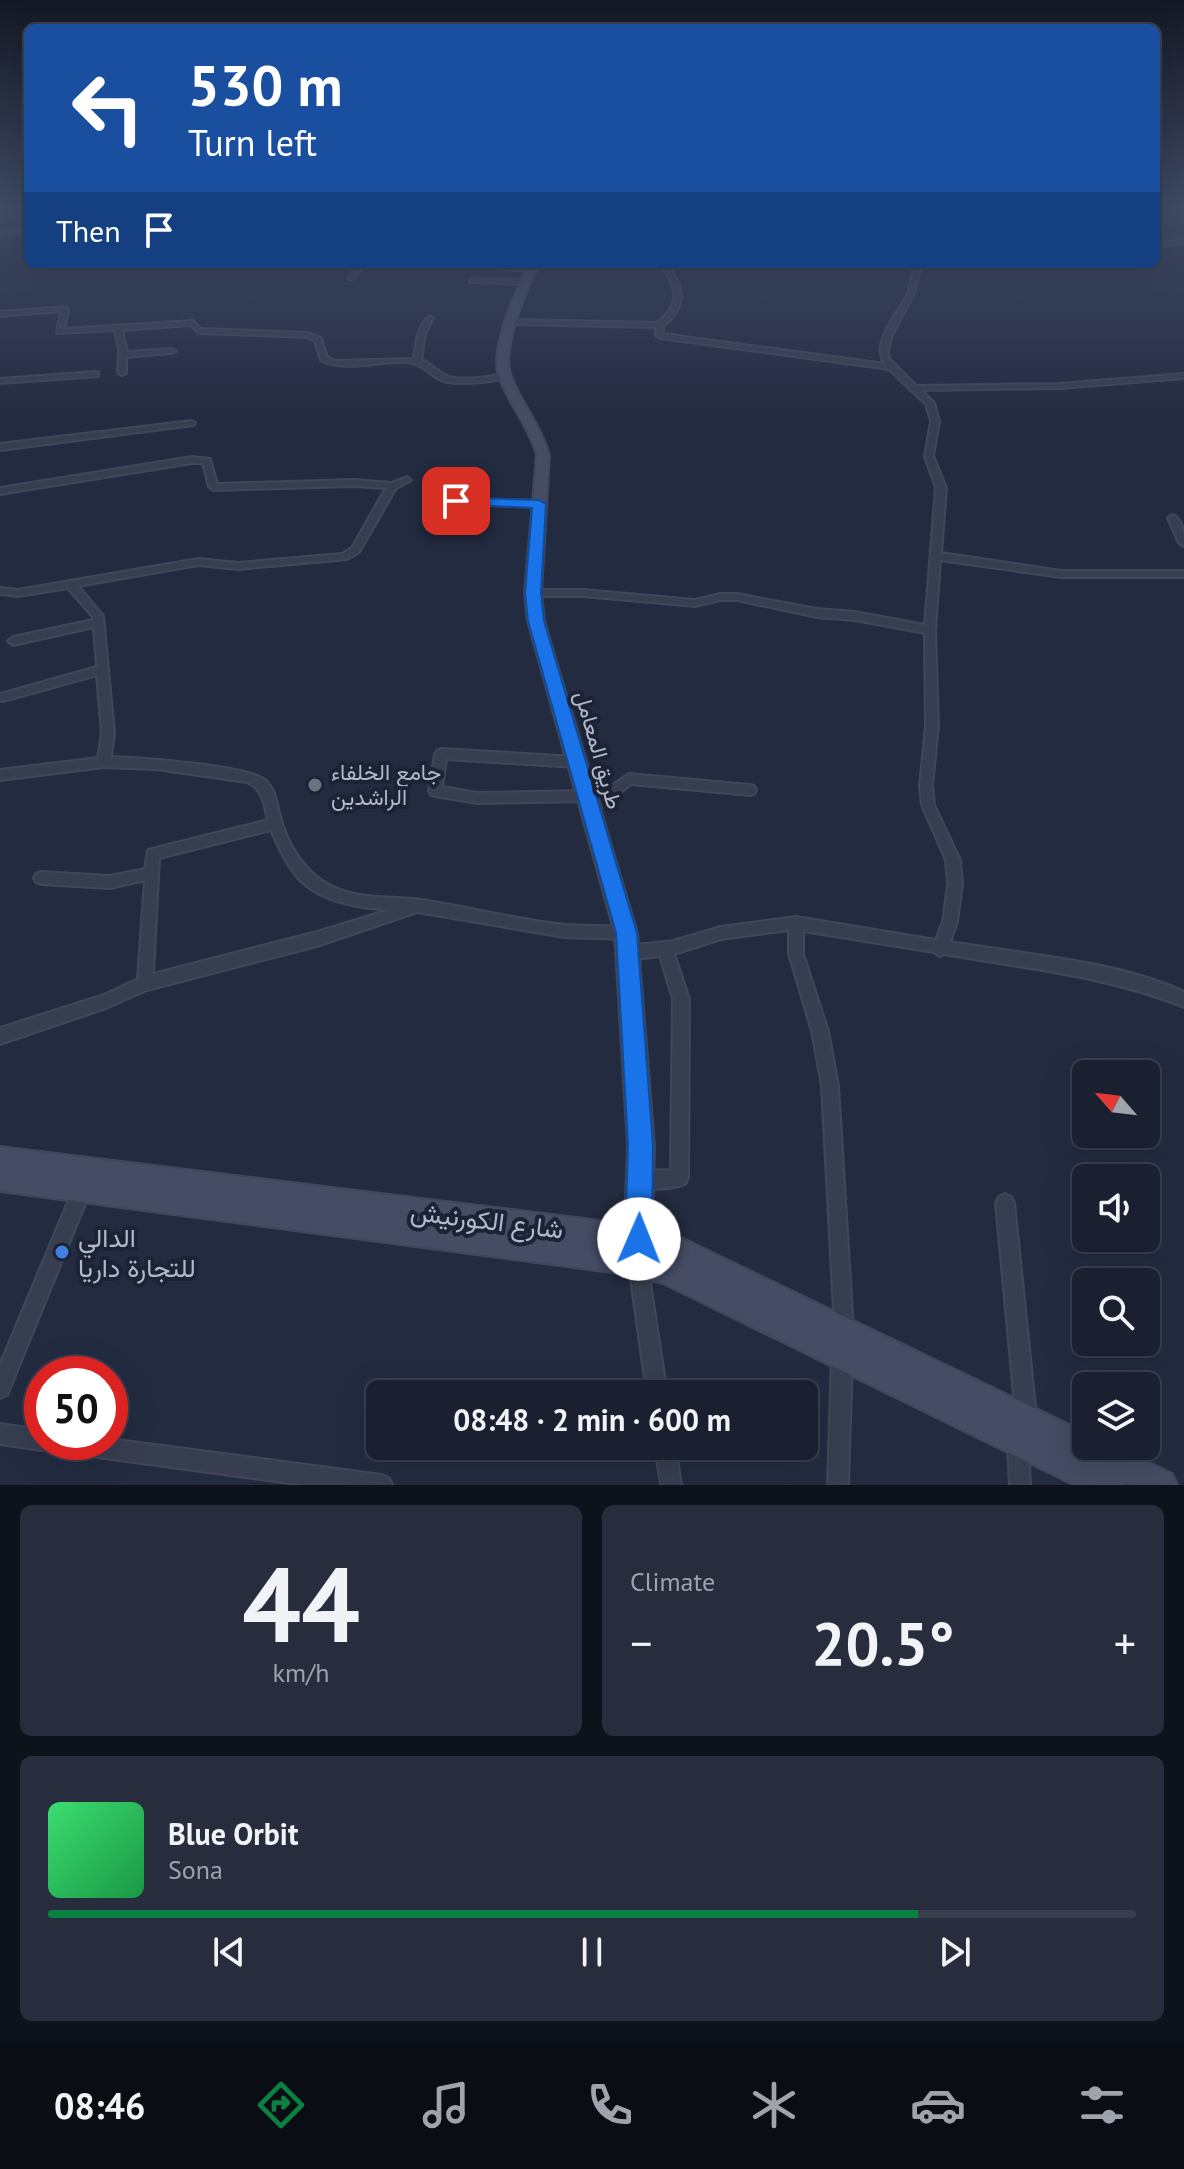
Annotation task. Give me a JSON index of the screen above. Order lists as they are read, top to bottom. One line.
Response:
{"streets":{"main road":["طريق المعامل","شارع الكورنيش"]},"crossings":[["طريق المعامل","شارع الكورنيش"]],"places":["جامع الخلفاء الراشدين","الدالي للتجارة داريا"],"north":"top left","page":{"turn":["530 m","Turn left"],"then":"Then","limit":"50","trip":"08:48 · 2 min · 600 m","tile":[["44","km/h"],"Climate"],"heat":["−","20.5°","+"],"song":["Blue Orbit","Sona"],"tabs":"08:46"}}
